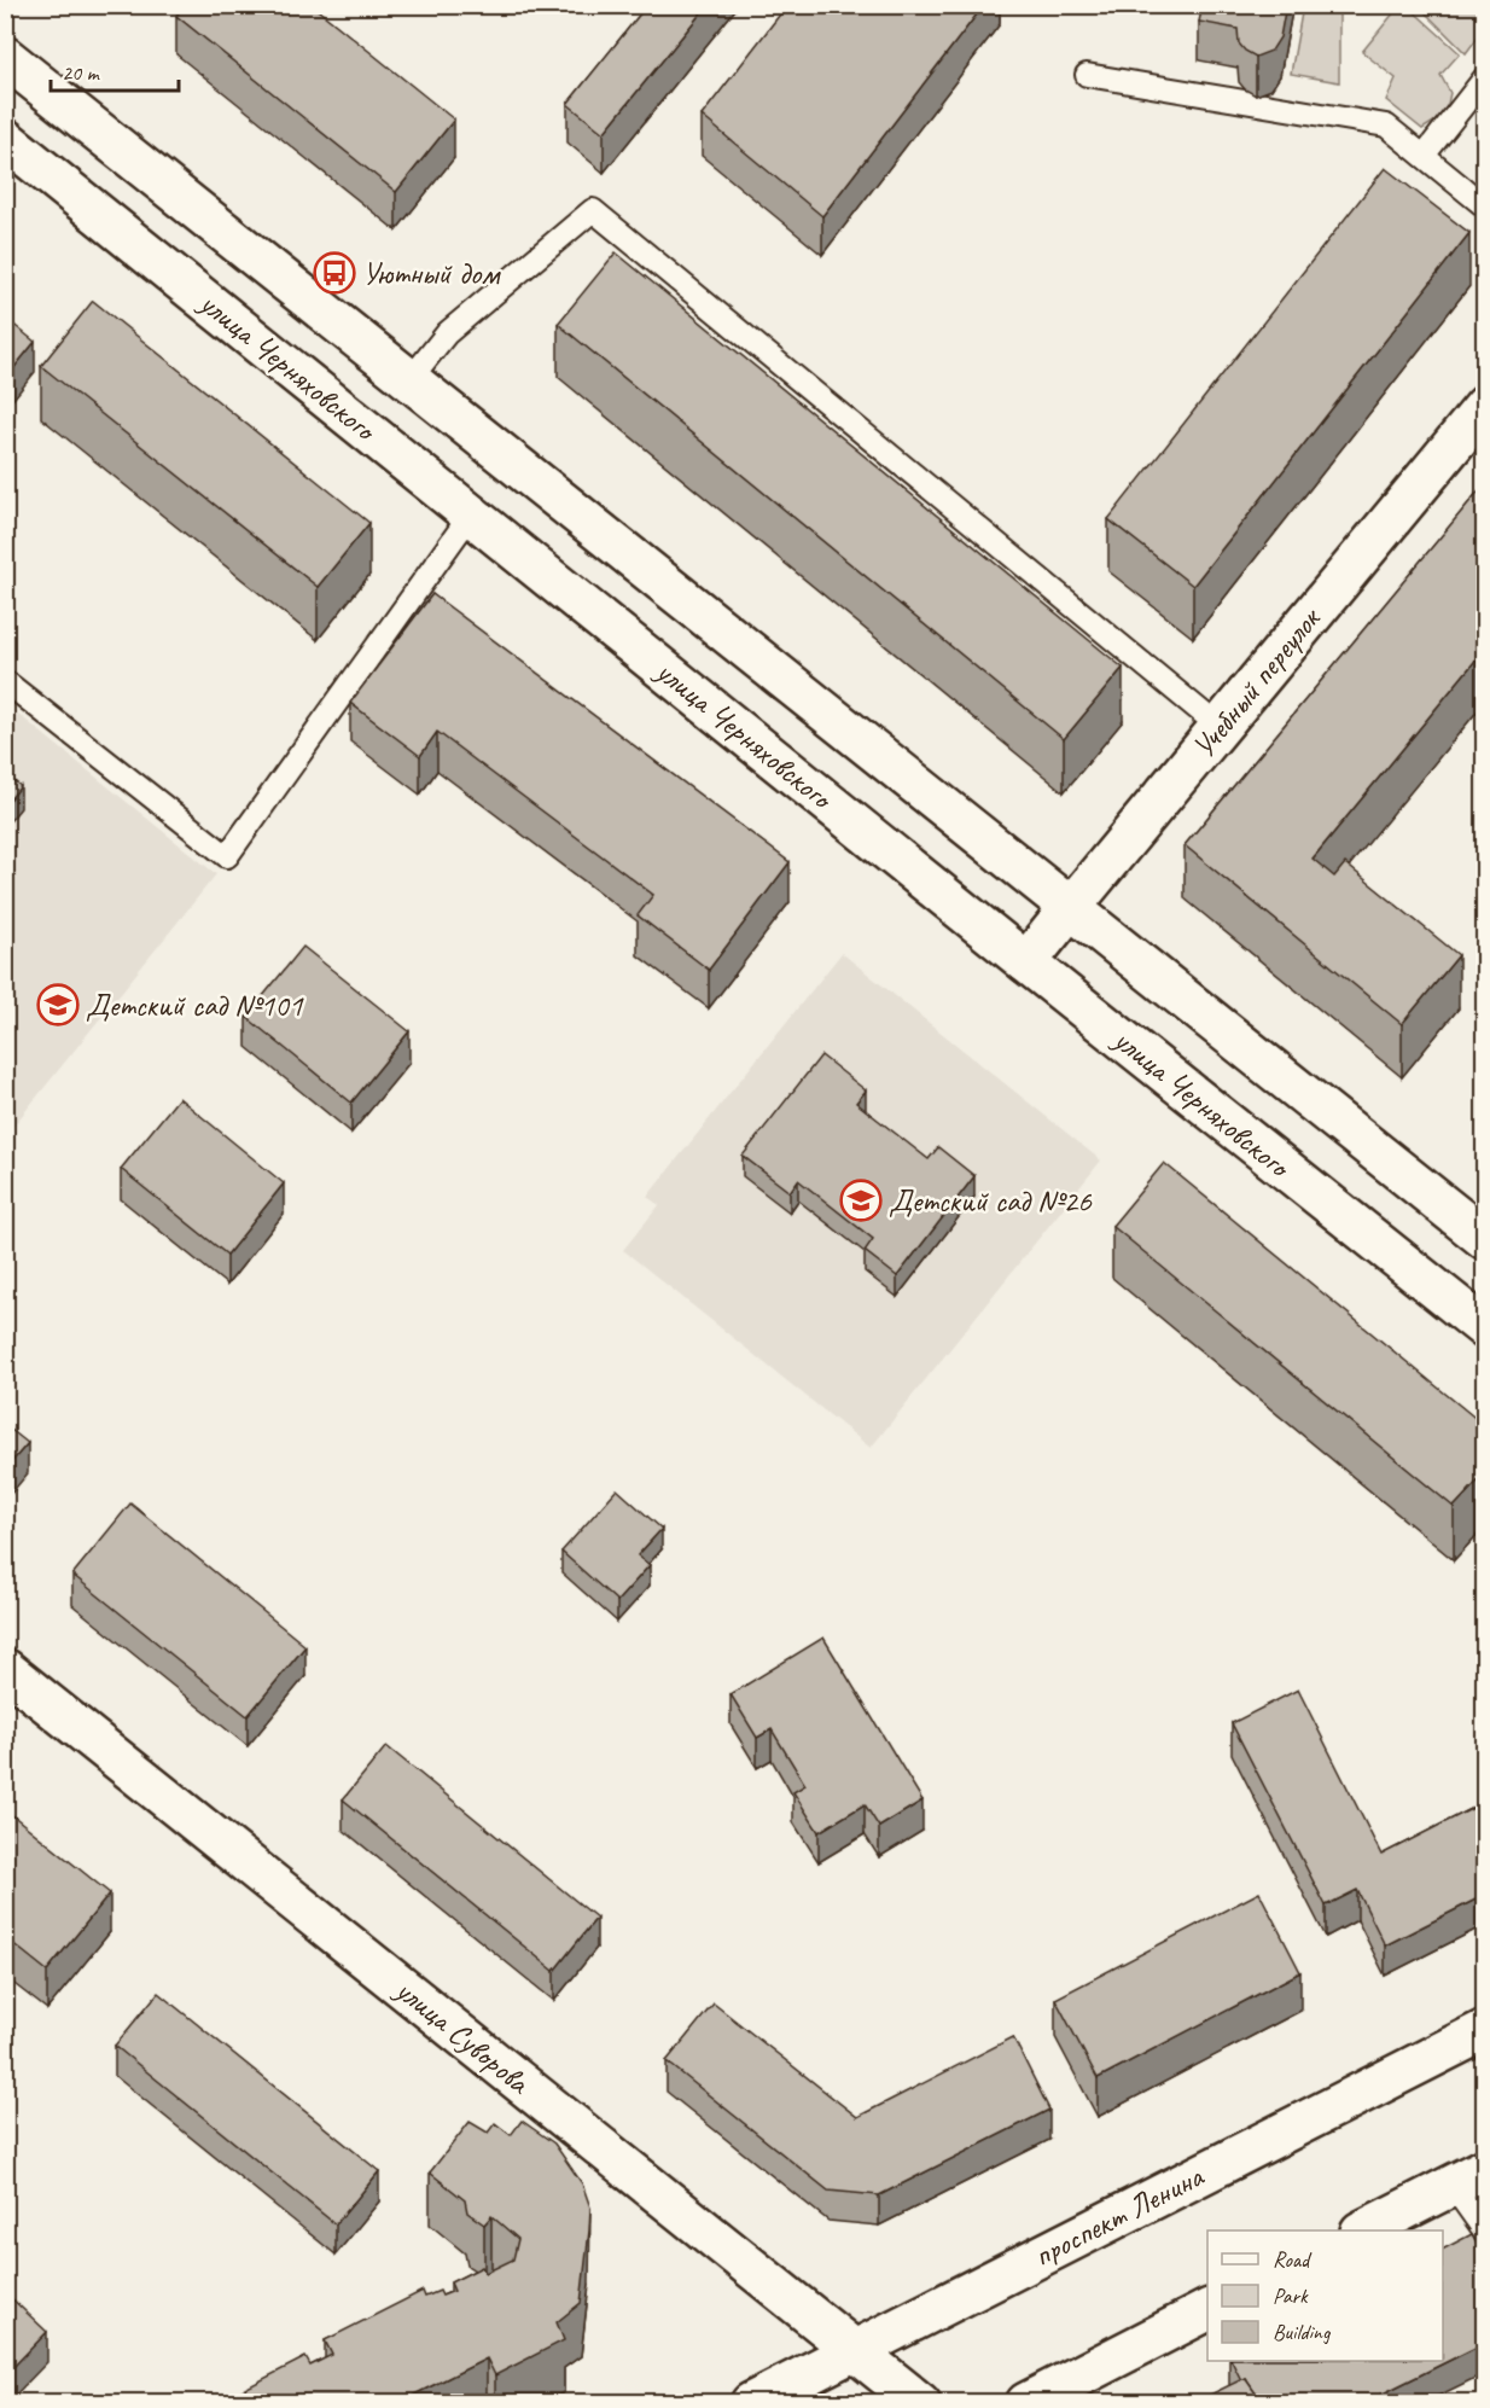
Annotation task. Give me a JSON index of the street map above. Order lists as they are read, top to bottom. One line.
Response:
{"streets":{"street":["улица Черняховского","Учебный переулок","улица Суворова","проспект Ленина"]},"crossings":[["улица Черняховского","Учебный переулок"],["улица Суворова","проспект Ленина"]],"places":{"bus stop":["Уютный дом"],"school or university":["Детский сад №101","Детский сад №26"]},"legend":["Road","Park","Building"],"scale_bar":"20 m"}
